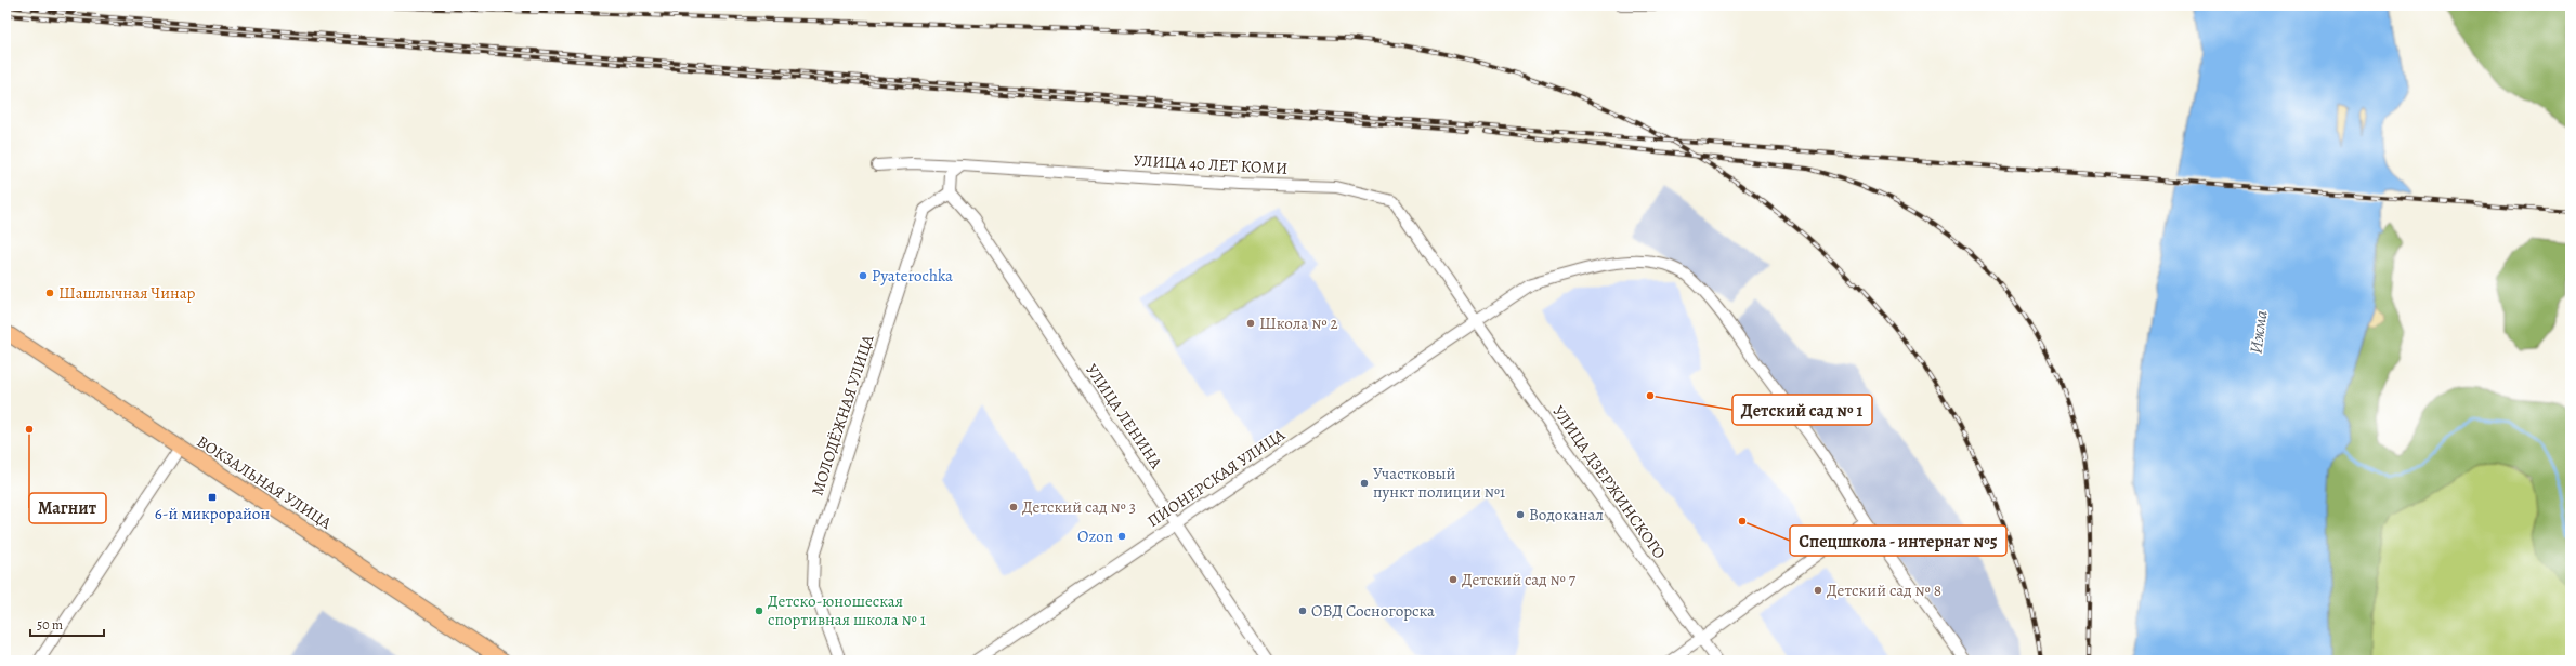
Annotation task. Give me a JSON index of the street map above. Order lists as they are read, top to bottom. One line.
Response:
{"streets":{"main road":["ВОКЗАЛЬНАЯ УЛИЦА"],"street":["УЛИЦА 40 ЛЕТ КОМИ","МОЛОДЁЖНАЯ УЛИЦА","УЛИЦА ЛЕНИНА","ПИОНЕРСКАЯ УЛИЦА","УЛИЦА ДЗЕРЖИНСКОГО"]},"crossings":[["УЛИЦА 40 ЛЕТ КОМИ","ПИОНЕРСКАЯ УЛИЦА"],["УЛИЦА 40 ЛЕТ КОМИ","УЛИЦА ДЗЕРЖИНСКОГО"],["МОЛОДЁЖНАЯ УЛИЦА","УЛИЦА ЛЕНИНА"],["УЛИЦА ЛЕНИНА","ПИОНЕРСКАЯ УЛИЦА"],["ПИОНЕРСКАЯ УЛИЦА","УЛИЦА ДЗЕРЖИНСКОГО"]],"water":["Ижма"],"places":{"other":["Pyaterochka","Шашлычная Чинар","Школа № 2","Детский сад № 1","Магнит","Участковый пункт полиции №1","Детский сад № 3","Водоканал","Спецшкола - интернат №5","Ozon","Детский сад № 7","Детский сад № 8","Детско-юношеская спортивная школа № 1","ОВД Сосногорска"],"transit":["6-й микрорайон"]},"scale_bar":"50 m"}
